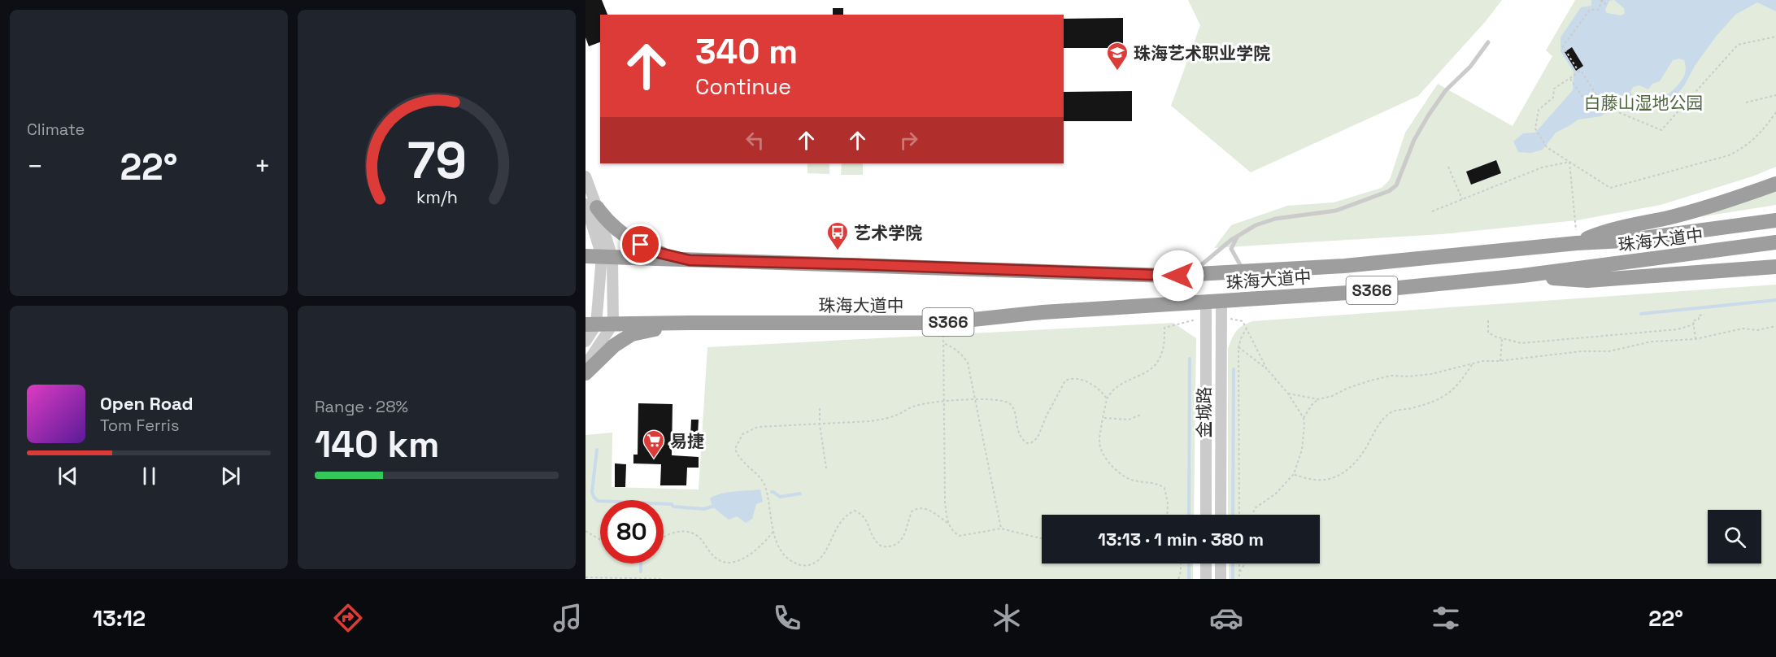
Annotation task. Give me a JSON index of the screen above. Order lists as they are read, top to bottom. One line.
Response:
{"streets":{"highway":["珠海大道中","S366"],"street":["金城路"]},"crossings":[["珠海大道中","金城路"]],"parks":["白藤山湿地公园"],"places":{"school or university":["珠海艺术职业学院"],"bus stop":["艺术学院"],"supermarket":["易捷"]},"page":{"tile":["Climate",["Range · 28%","140 km"]],"turn":["340 m","Continue"],"heat":["−","22°","+"],"song":["Open Road","Tom Ferris"],"limit":"80","trip":"13:13 · 1 min · 380 m","tabs":["13:12","22°"],"gauge":["79","km/h"]}}
